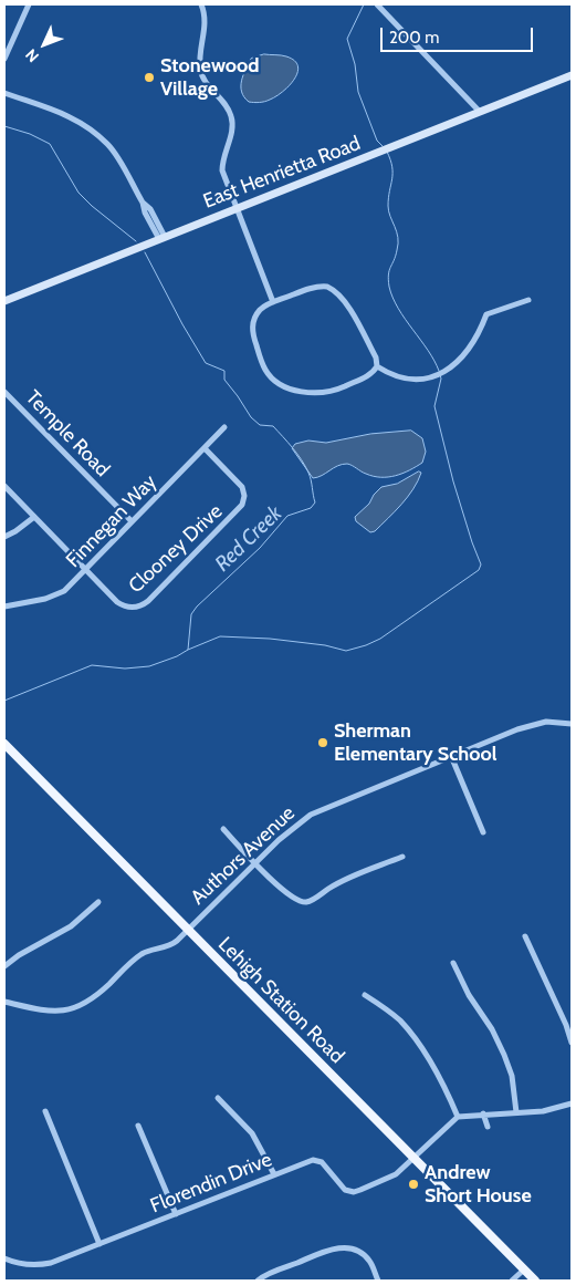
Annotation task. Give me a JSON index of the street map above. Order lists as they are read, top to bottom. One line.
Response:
{"streets":{"main road":["East Henrietta Road","Lehigh Station Road"],"street":["Temple Road","Finnegan Way","Clooney Drive","Authors Avenue","Florendin Drive"]},"crossings":[["Temple Road","Finnegan Way"],["Finnegan Way","Clooney Drive"],["Authors Avenue","Lehigh Station Road"],["Lehigh Station Road","Florendin Drive"]],"water":["Red Creek"],"places":["Stonewood Village","Sherman Elementary School","Andrew Short House"],"scale_bar":"200 m","north":"bottom left"}
